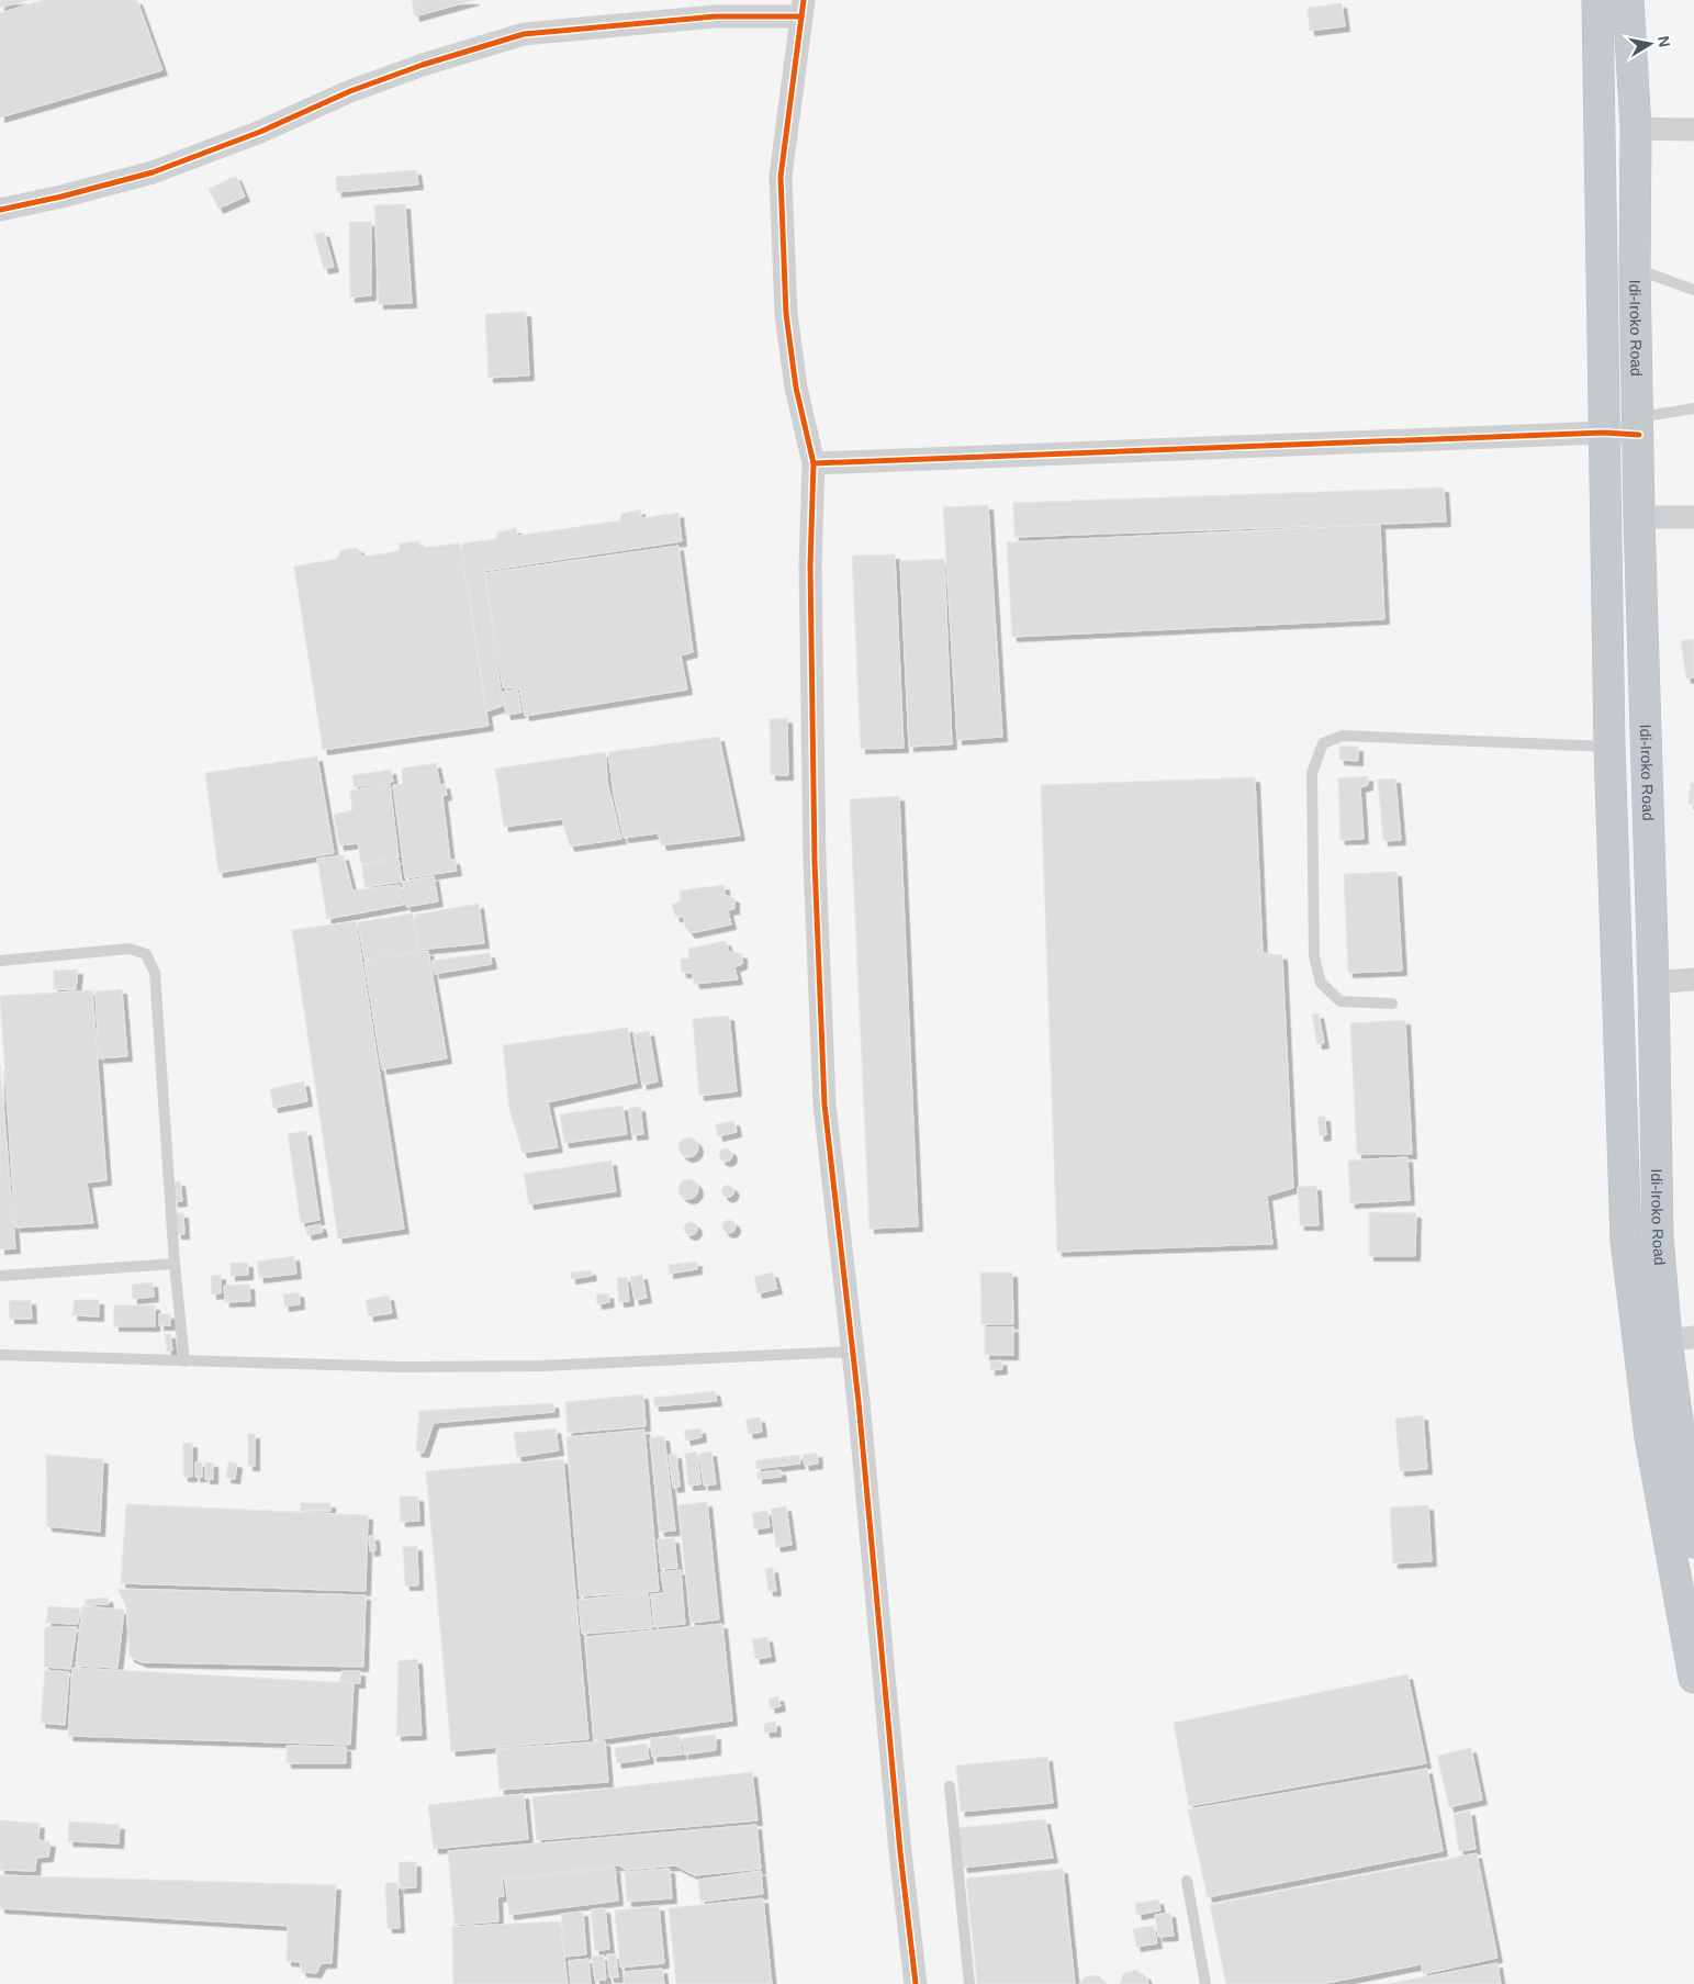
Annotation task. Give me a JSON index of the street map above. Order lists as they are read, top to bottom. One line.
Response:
{"streets":{"highway":["Idi-Iroko Road"]},"north":"right"}
